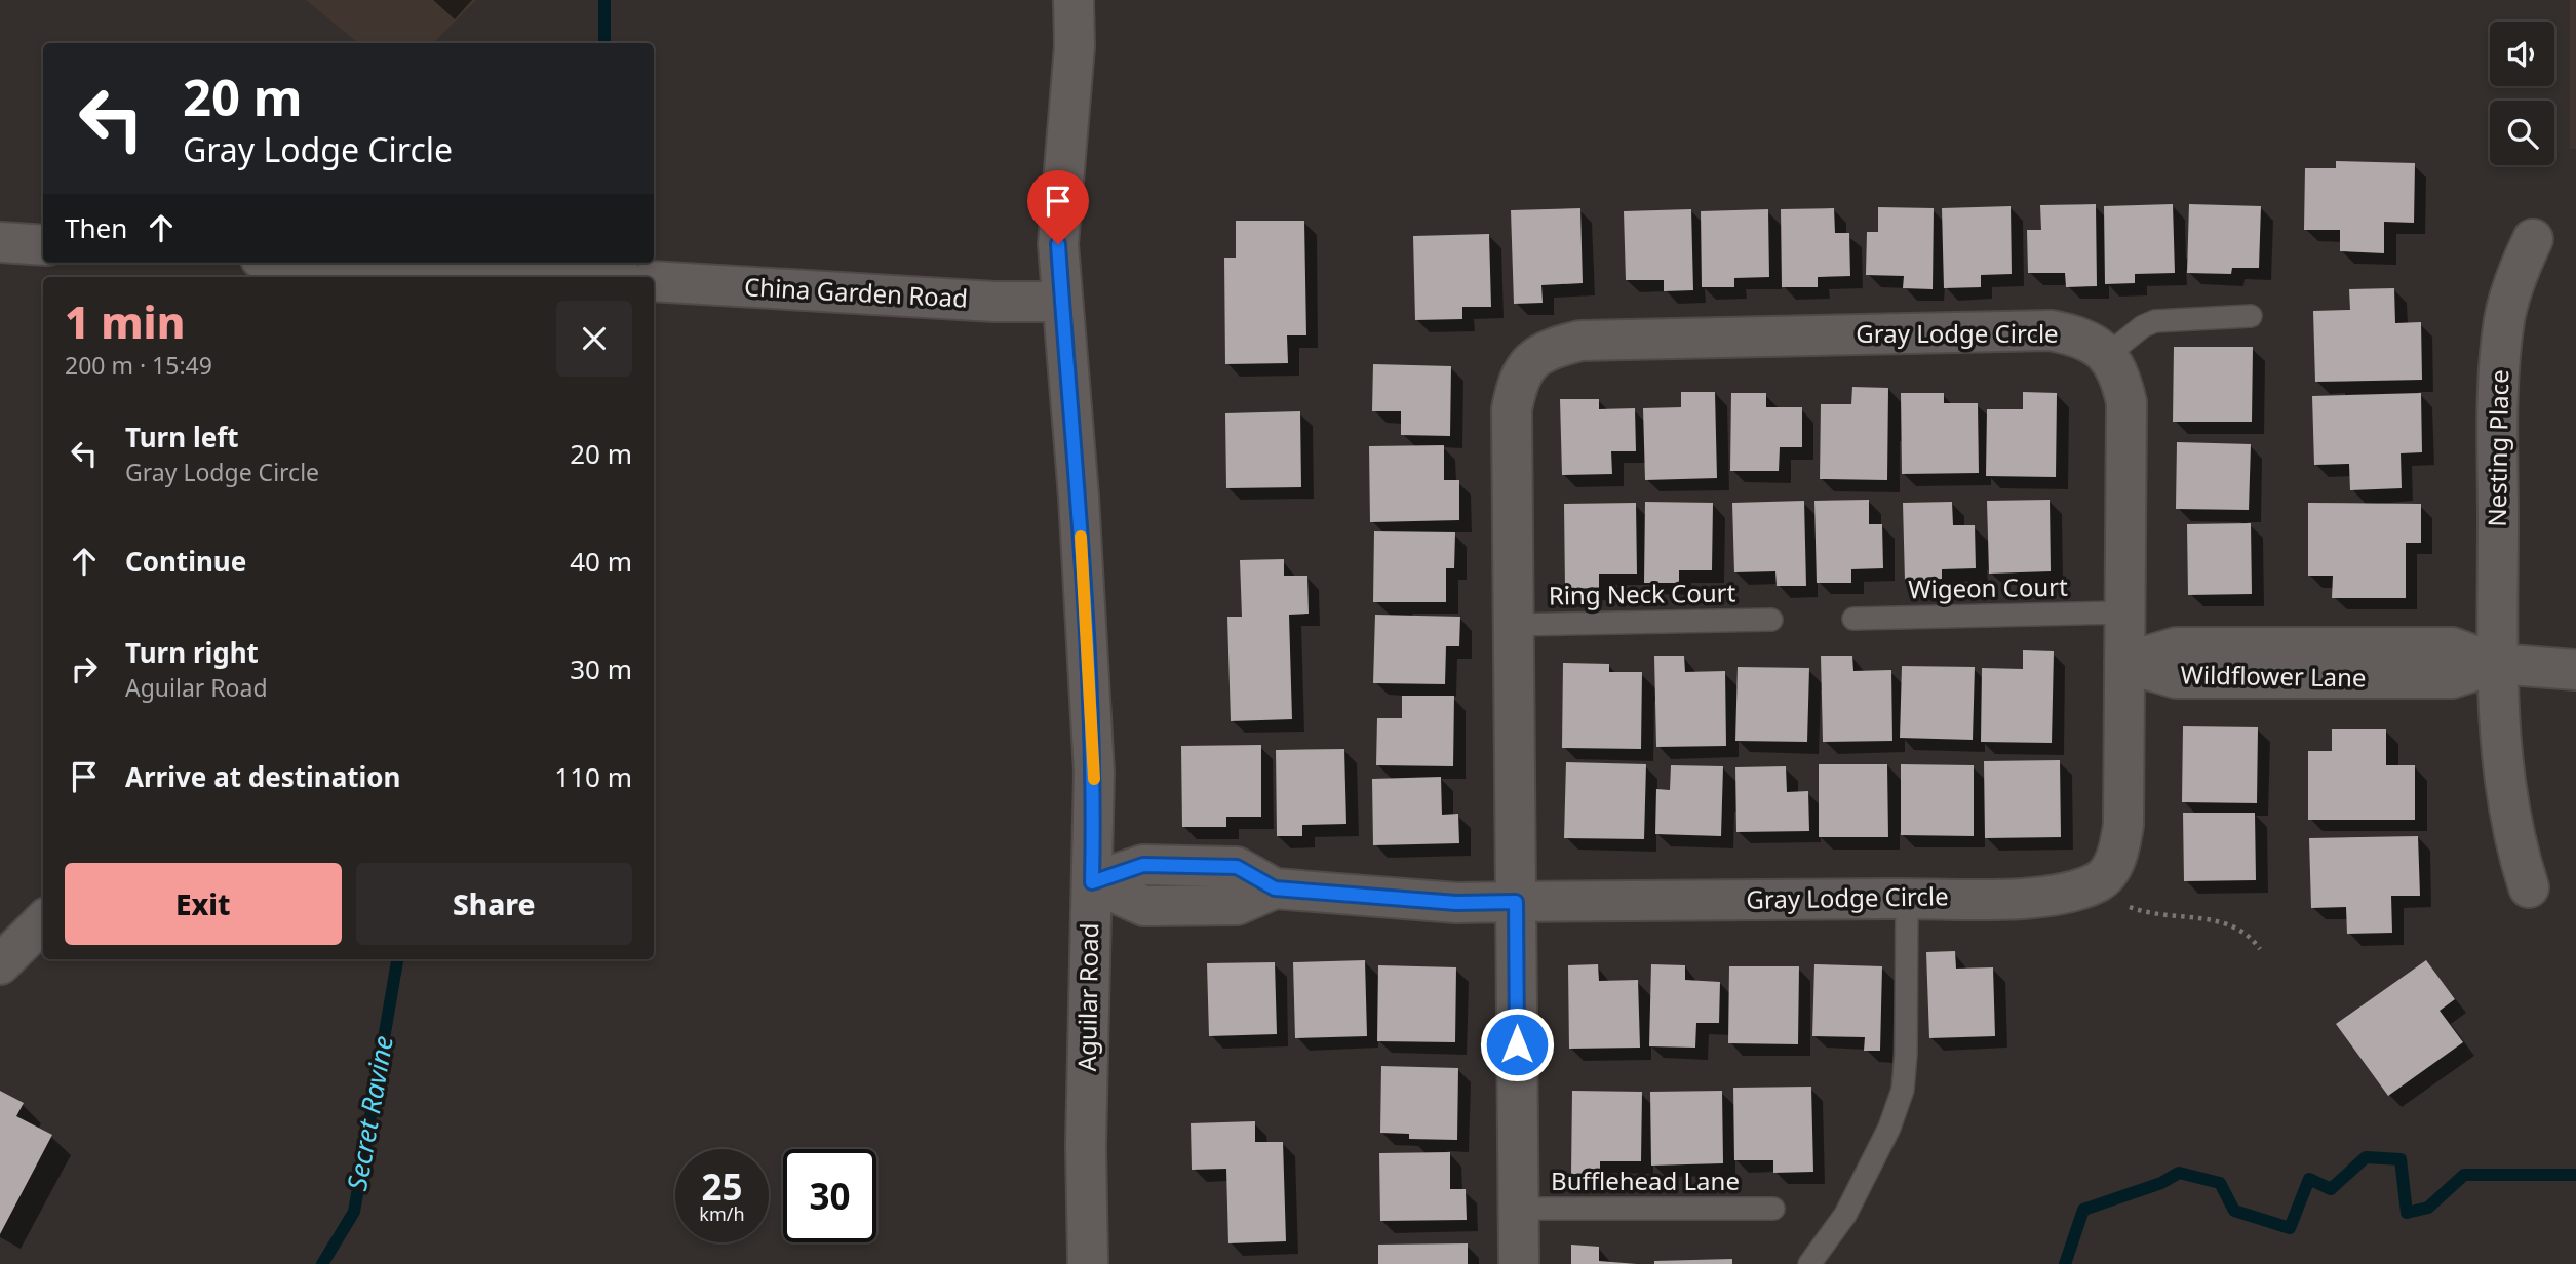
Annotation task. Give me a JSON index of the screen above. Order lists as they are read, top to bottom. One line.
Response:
{"streets":{"street":["China Garden Road","Gray Lodge Circle","Nesting Place","Wildflower Lane","Aguilar Road"],"lane":["Wigeon Court","Ring Neck Court","Bufflehead Lane"]},"crossings":[["China Garden Road","Aguilar Road"],["Gray Lodge Circle","Ring Neck Court"],["Gray Lodge Circle","Aguilar Road"],["Nesting Place","Wildflower Lane"]],"water":["Secret Ravine"],"page":{"turn":["20 m","Gray Lodge Circle"],"then":"Then","heading":["1 min","200 m · 15:49"],"list":[{"name":"Turn left","note":"Gray Lodge Circle","value":"20 m"},{"name":"Continue","value":"40 m"},{"name":"Turn right","note":"Aguilar Road","value":"30 m"},{"name":"Arrive at destination","value":"110 m"}],"buttons":["Exit","Share"],"speed":"25 km/h","limit":"30"}}
